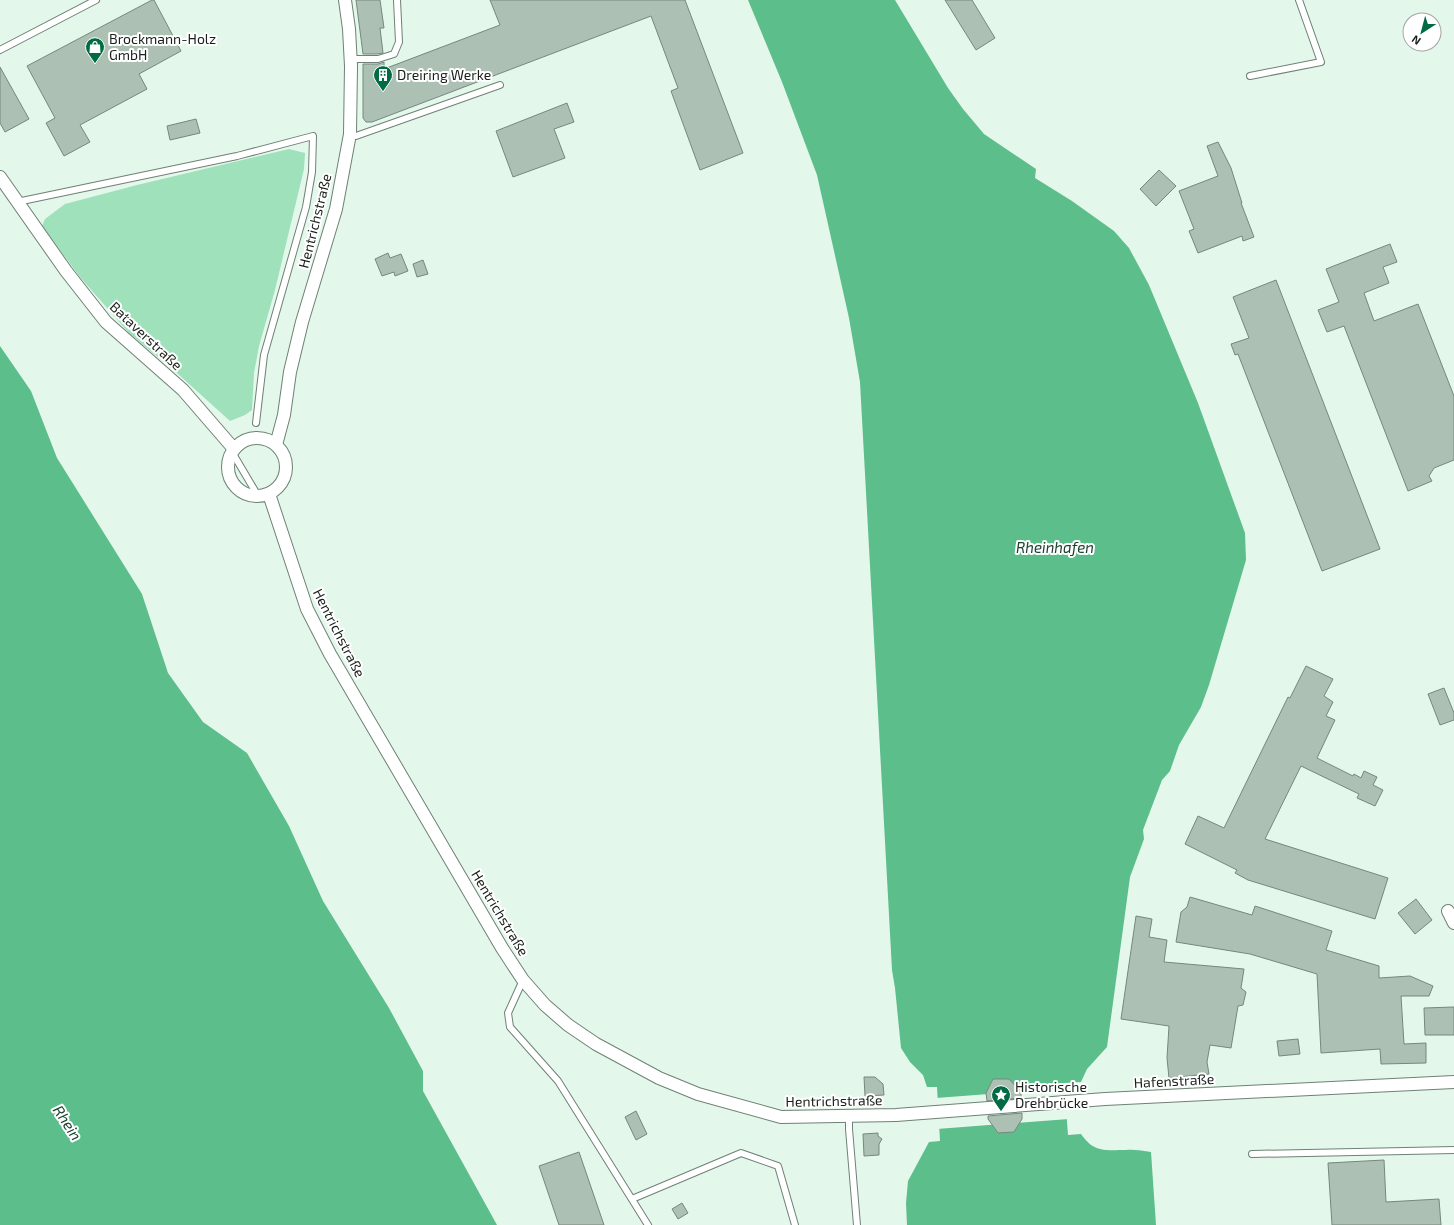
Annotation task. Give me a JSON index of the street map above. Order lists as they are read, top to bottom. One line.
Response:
{"streets":{"street":["Hentrichstraße","Bataverstraße","Hafenstraße"]},"crossings":[["Hentrichstraße","Bataverstraße"],["Hentrichstraße","Hafenstraße"]],"water":["Rheinhafen","Rhein"],"places":{"shop":["Brockmann-Holz GmbH"],"building":["Dreiring Werke"],"place":["Historische Drehbrücke"]},"north":"bottom left"}
